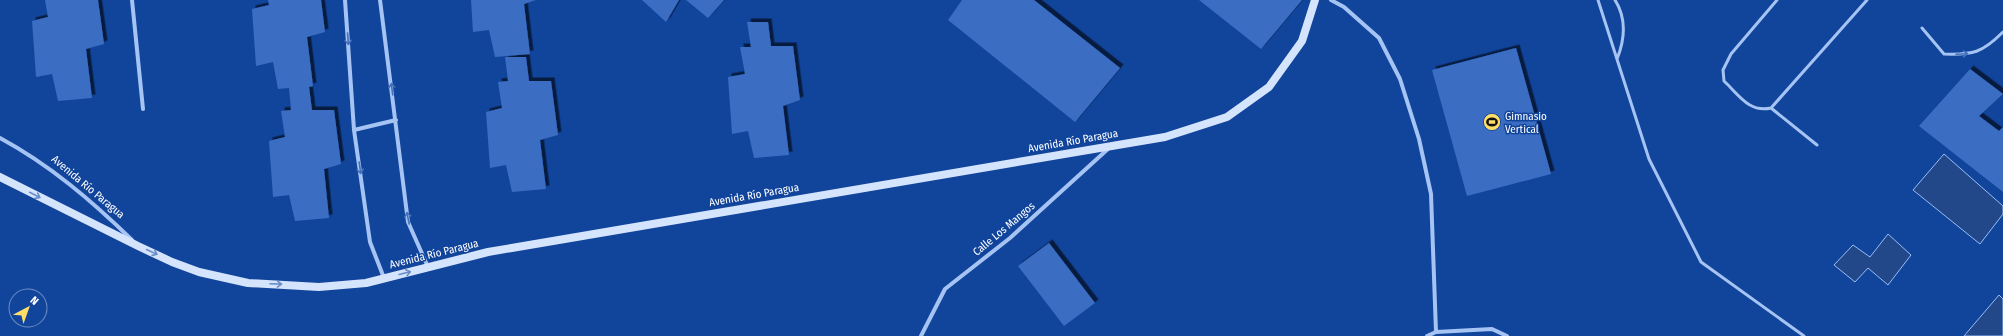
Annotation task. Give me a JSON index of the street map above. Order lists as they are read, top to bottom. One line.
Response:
{"streets":{"main road":["Avenida Río Paragua"],"street":["Calle Los Mangos"]},"crossings":[["Avenida Río Paragua","Calle Los Mangos"]],"places":{"sports":["Gimnasio Vertical"]},"north":"top right"}
